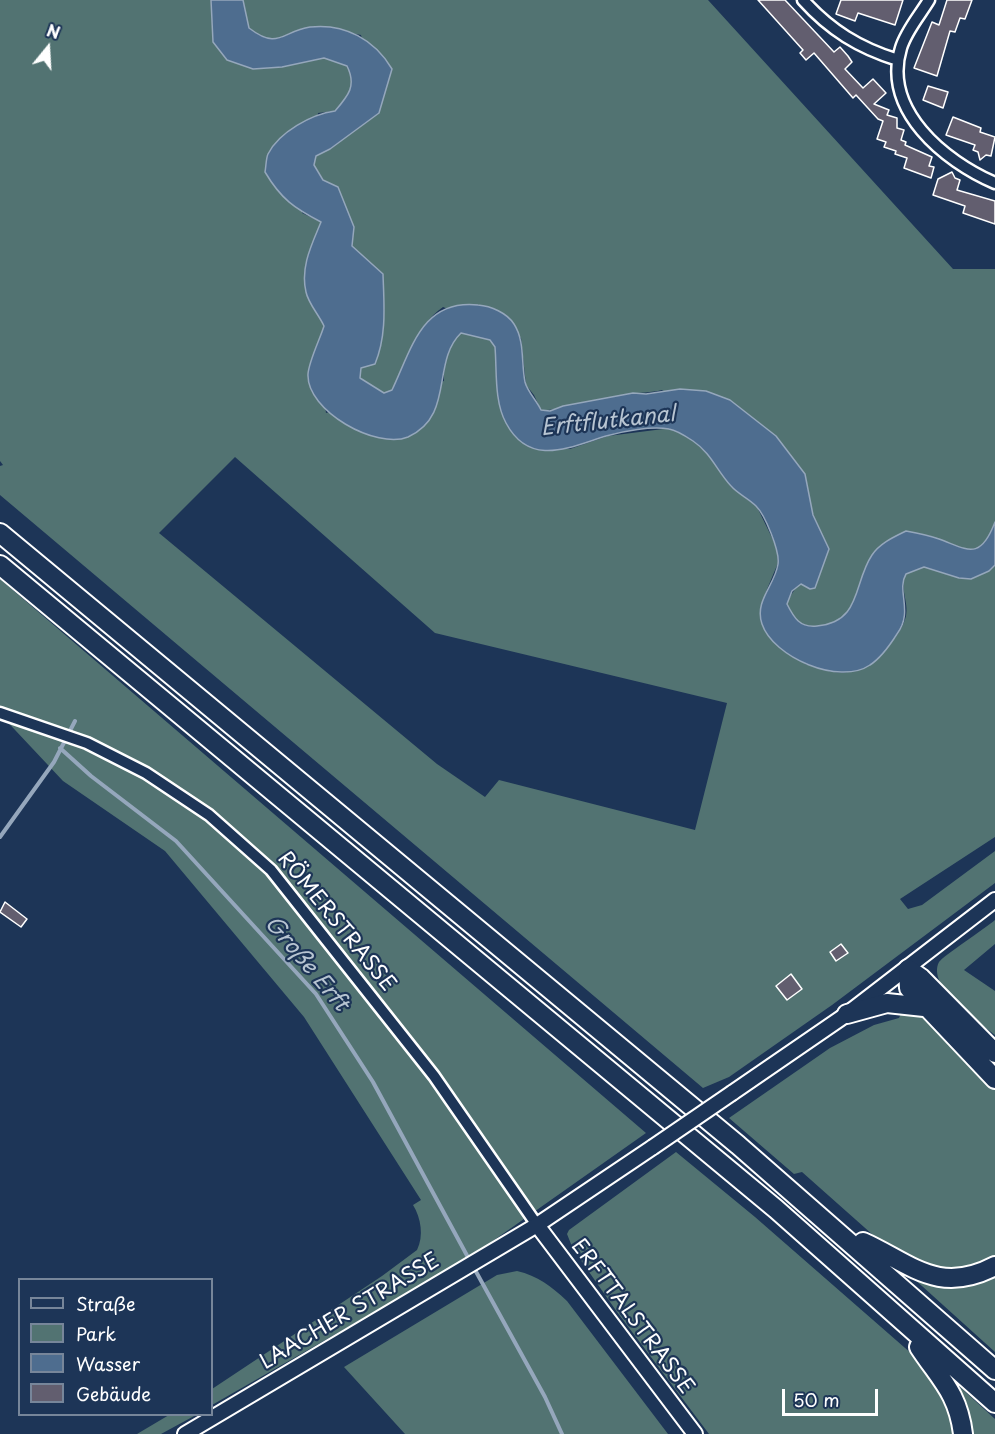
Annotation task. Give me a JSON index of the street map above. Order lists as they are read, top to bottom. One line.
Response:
{"streets":{"main road":["LAACHER STRASSE","ERFTTALSTRASSE"],"street":["RÖMERSTRASSE"]},"crossings":[["RÖMERSTRASSE","LAACHER STRASSE"],["RÖMERSTRASSE","ERFTTALSTRASSE"],["LAACHER STRASSE","ERFTTALSTRASSE"]],"water":["Erftflutkanal","Große Erft"],"legend":["Straße","Park","Wasser","Gebäude"],"scale_bar":"50 m","north":"top"}
